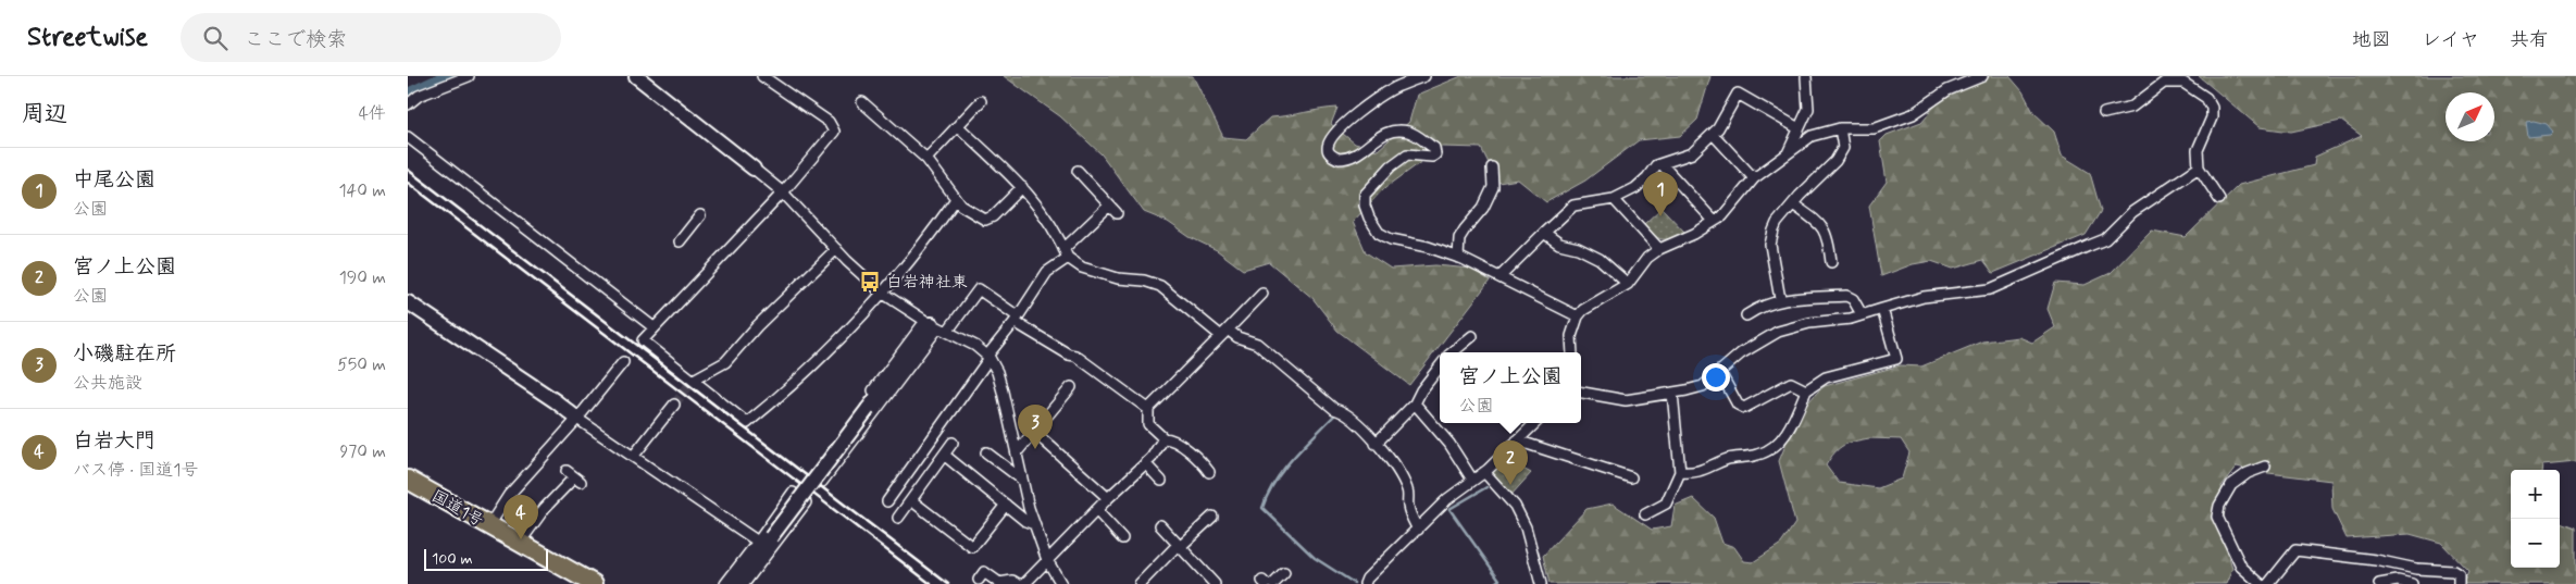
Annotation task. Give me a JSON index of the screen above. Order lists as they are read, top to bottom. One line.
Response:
{"streets":{"highway":["国道1号"]},"places":{"bus stop":["白岩神社東"]},"scale_bar":"100 m","north":"top right","page":{"header":"Streetwise","search":"ここで検索","nav":["地図","レイヤ","共有"],"heading":["周辺","4件"],"list":[{"mark":"1","name":"中尾公園","note":"公園","value":"140 m"},{"mark":"2","name":"宮ノ上公園","note":"公園","value":"190 m"},{"mark":"3","name":"小磯駐在所","note":"公共施設","value":"550 m"},{"mark":"4","name":"白岩大門","note":"バス停 · 国道1号","value":"970 m"}],"pins":["1","3","2","4"],"popup":["宮ノ上公園","公園"],"map_buttons":["+","−"],"scale":"100 m"}}
